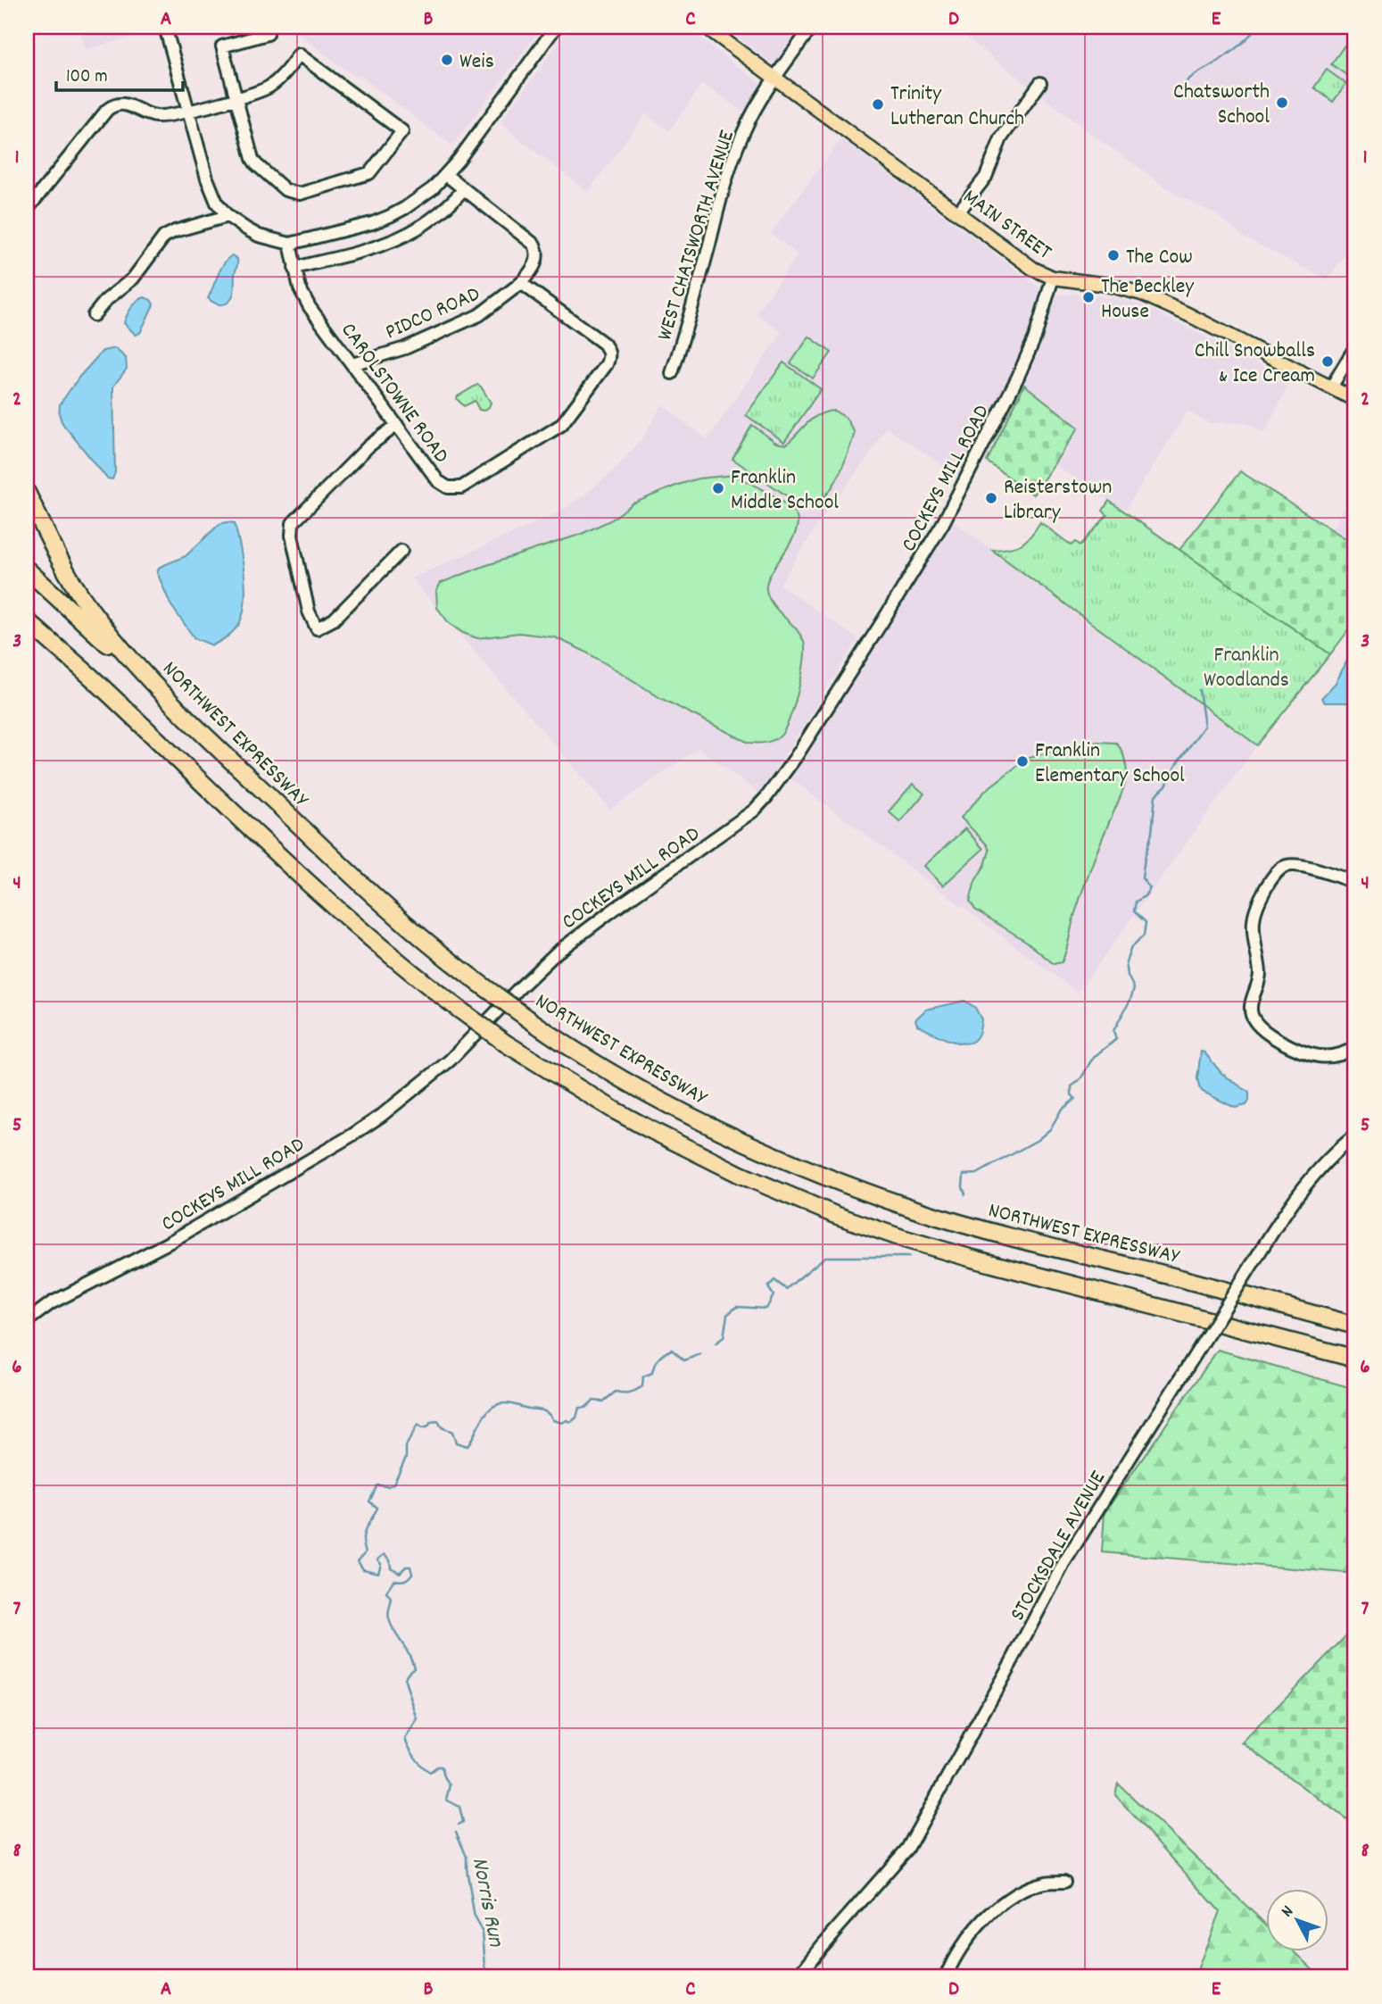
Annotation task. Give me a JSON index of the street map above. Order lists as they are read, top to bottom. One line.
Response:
{"streets":{"highway":["NORTHWEST EXPRESSWAY"],"main road":["MAIN STREET"],"street":["WEST CHATSWORTH AVENUE","PIDCO ROAD","CAROLSTOWNE ROAD","COCKEYS MILL ROAD","STOCKSDALE AVENUE"]},"crossings":[["MAIN STREET","WEST CHATSWORTH AVENUE"],["MAIN STREET","COCKEYS MILL ROAD"],["PIDCO ROAD","CAROLSTOWNE ROAD"]],"water":["Norris Run"],"parks":["Franklin Woodlands"],"places":["Weis","Chatsworth School","Trinity Lutheran Church","The Cow","The Beckley House","Chill Snowballs & Ice Cream","Franklin Middle School","Reisterstown Library","Franklin Elementary School"],"scale_bar":"100 m","north":"top left","grid":{"columns":["A","B","C","D","E"],"rows":["1","2","3","4","5","6","7","8"]}}
